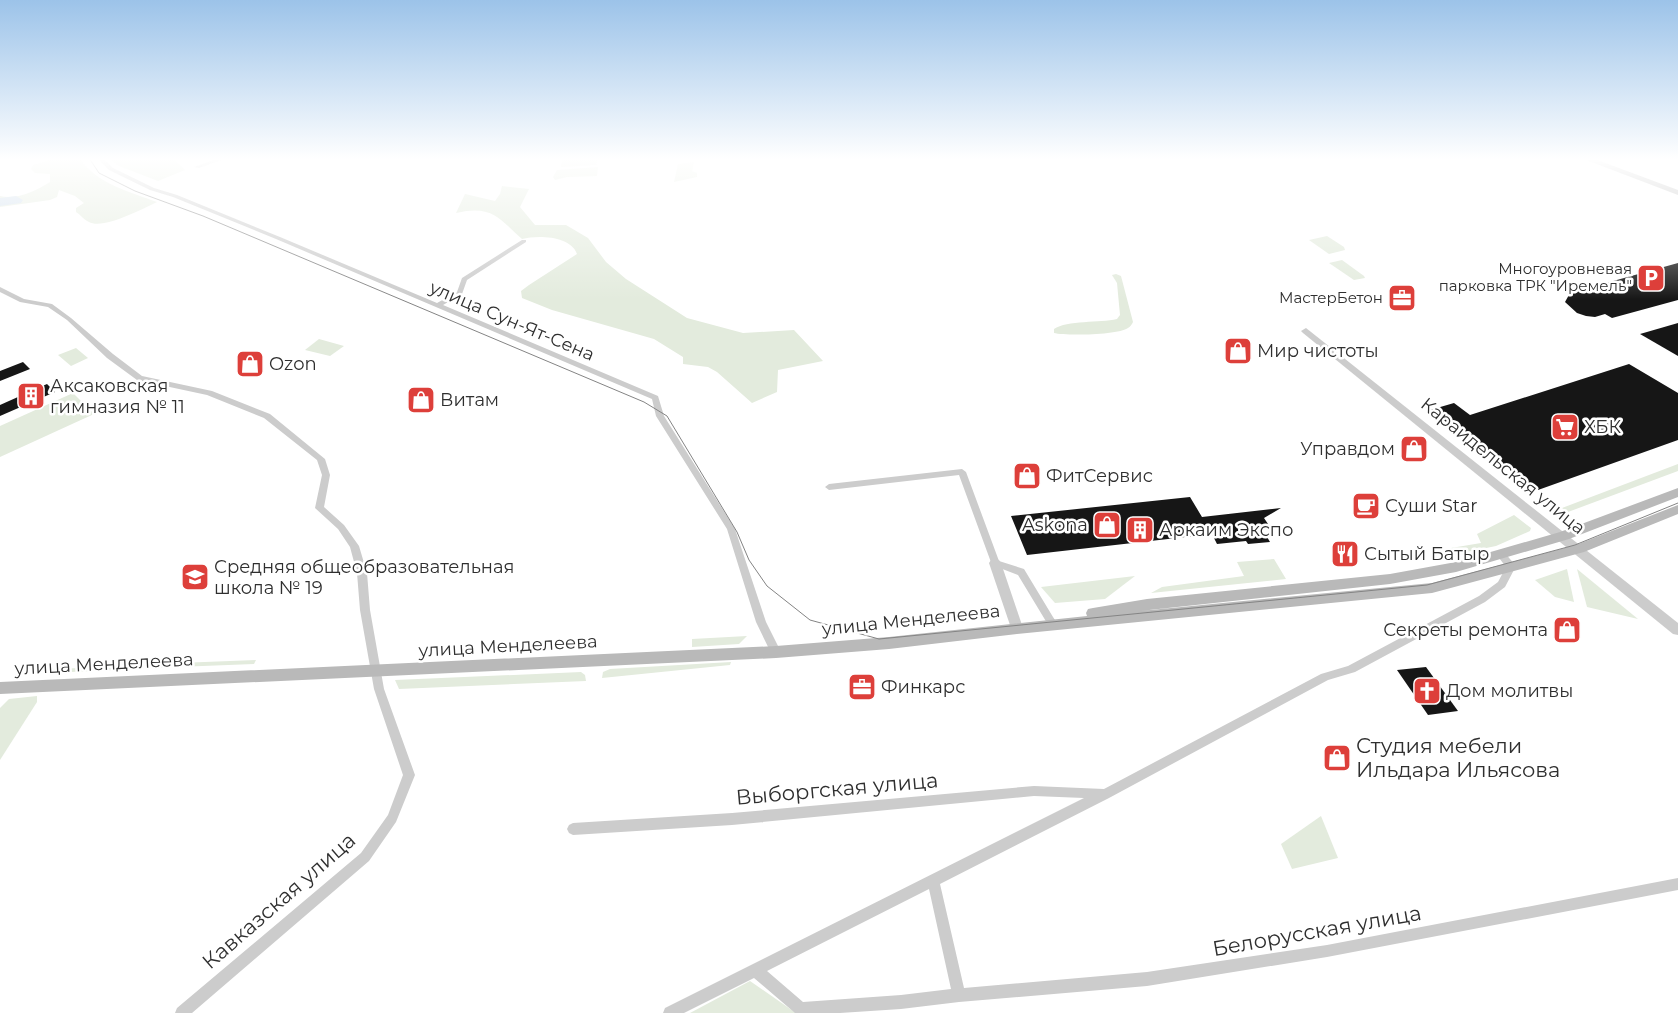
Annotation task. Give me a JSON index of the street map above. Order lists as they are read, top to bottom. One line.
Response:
{"streets":{"main road":["улица Менделеева"],"street":["улица Сун-Ят-Сена","Караидельская улица","Выборгская улица","Кавказская улица","Белорусская улица"]},"crossings":[["улица Сун-Ят-Сена","улица Менделеева"],["Караидельская улица","улица Менделеева"],["улица Менделеева","Кавказская улица"]],"places":{"parking":["Многоуровневая парковка ТРК \"Иремель\""],"office":["МастерБетон","Финкарс"],"shop":["Мир чистоты","Ozon","Витам","Управдом","ФитСервис","Askona","Секреты ремонта","Студия мебели Ильдара Ильясова"],"building":["Аксаковская гимназия № 11","Аркаим Экспо"],"supermarket":["ХБК"],"cafe":["Суши Star"],"restaurant":["Сытый Батыр"],"school or university":["Средняя общеобразовательная школа № 19"],"church":["Дом молитвы"]}}
